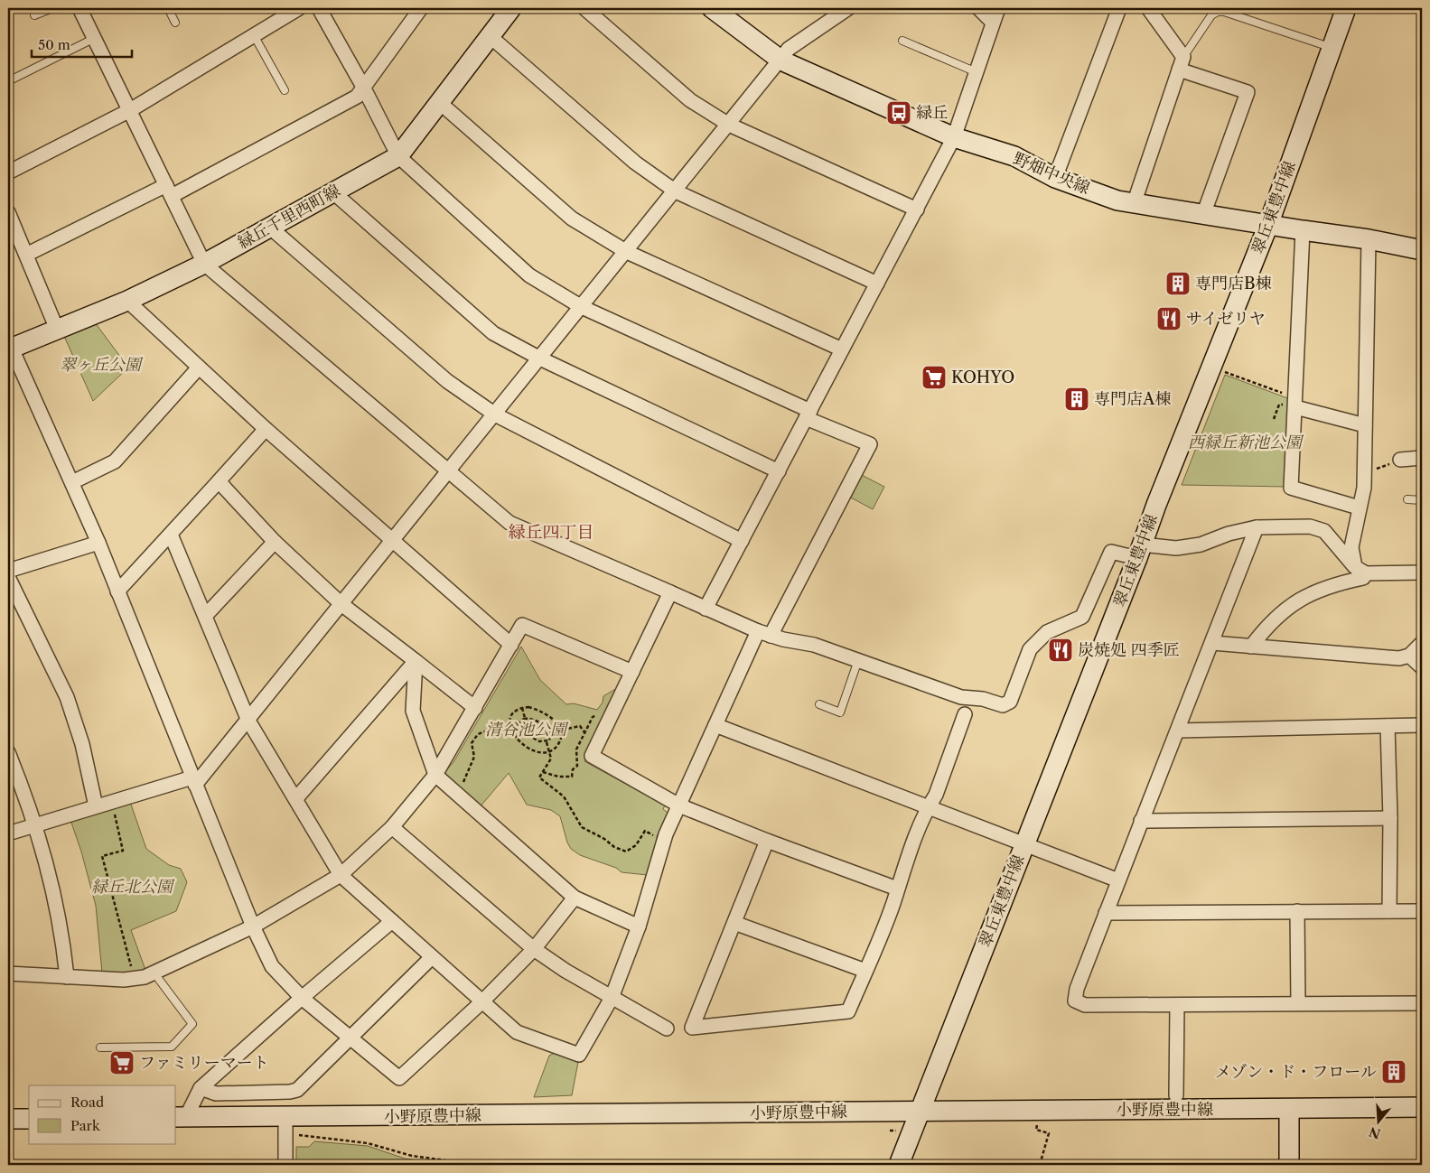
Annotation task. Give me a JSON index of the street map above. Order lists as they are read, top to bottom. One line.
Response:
{"streets":{"street":["野畑中央線","翠丘東豊中線","緑丘千里西町線","小野原豊中線"]},"crossings":[["野畑中央線","翠丘東豊中線"],["翠丘東豊中線","小野原豊中線"]],"districts":["緑丘四丁目"],"parks":["翠ヶ丘公園","西緑丘新池公園","清谷池公園","緑丘北公園"],"places":{"bus stop":["緑丘"],"building":["専門店B棟","専門店A棟","メゾン・ド・フロール"],"restaurant":["サイゼリヤ","炭焼処 四季匠"],"supermarket":["KOHYO","ファミリーマート"]},"legend":["Road","Park"],"scale_bar":"50 m","north":"bottom"}
